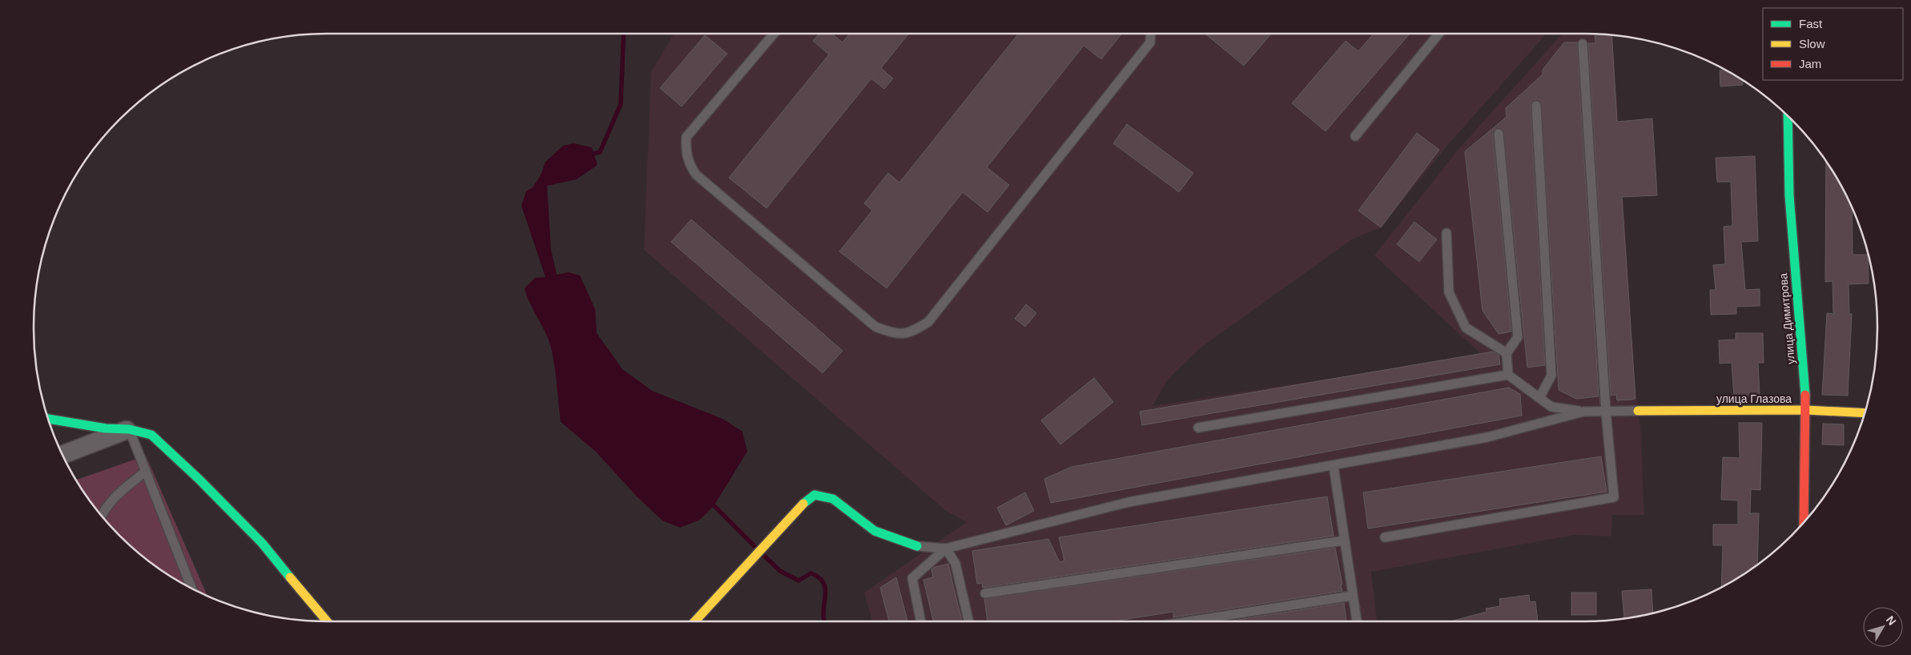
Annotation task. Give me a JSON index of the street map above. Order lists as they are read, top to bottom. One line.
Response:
{"streets":{"street":["улица Димитрова","улица Глазова"]},"crossings":[["улица Димитрова","улица Глазова"]],"legend":["Fast","Slow","Jam"],"north":"top right"}
